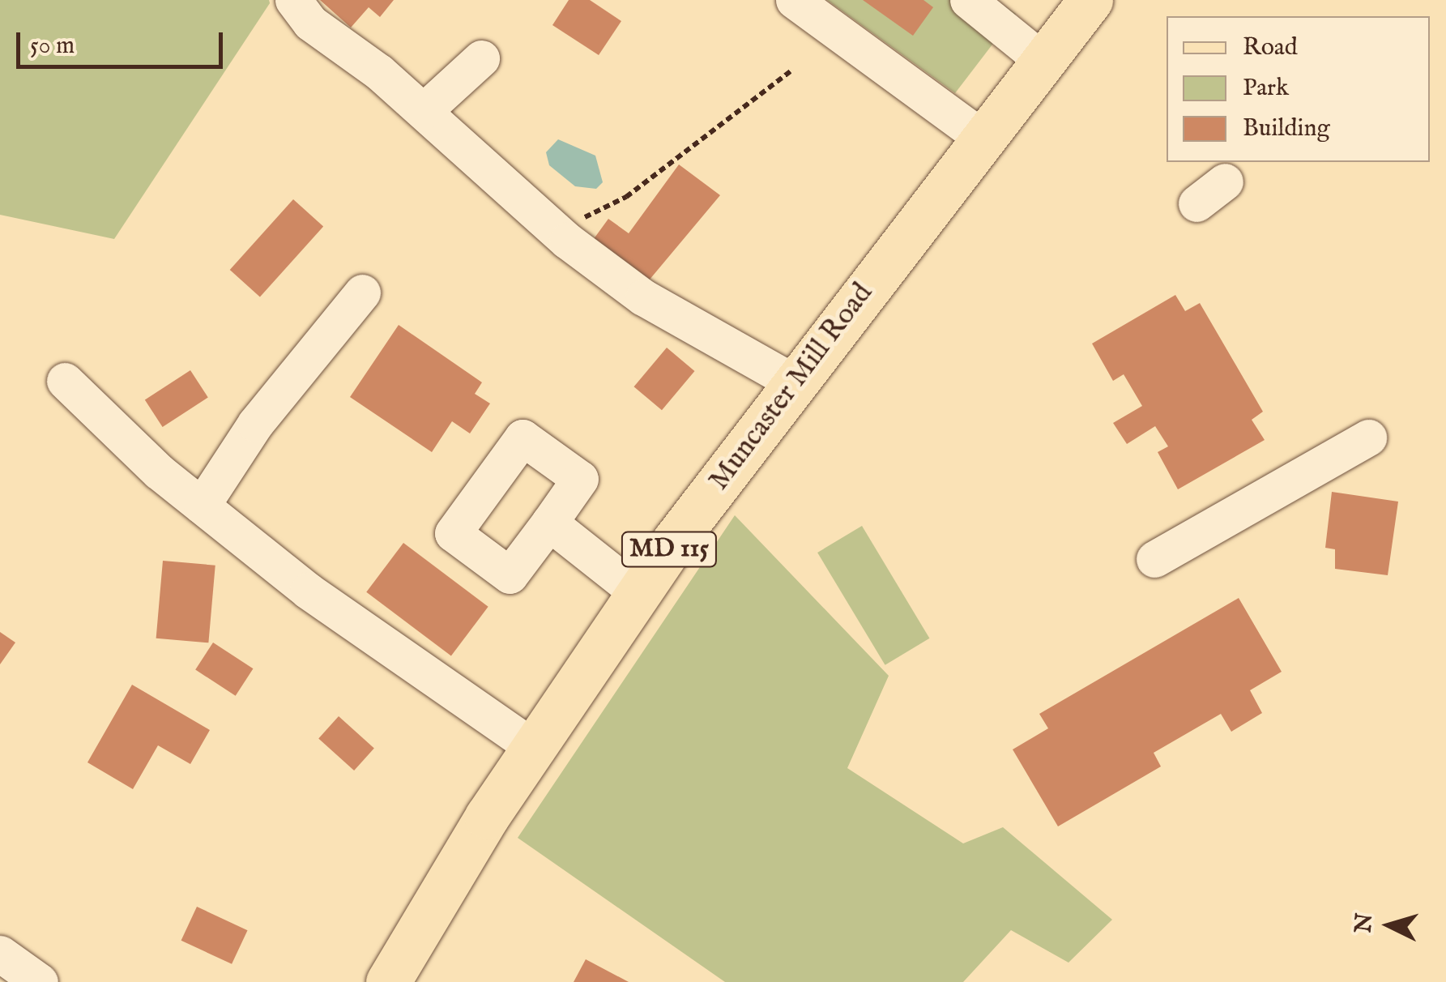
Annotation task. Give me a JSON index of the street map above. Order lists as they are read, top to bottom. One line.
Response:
{"streets":{"main road":["Muncaster Mill Road","MD 115"]},"legend":["Road","Park","Building"],"scale_bar":"50 m","north":"left"}
